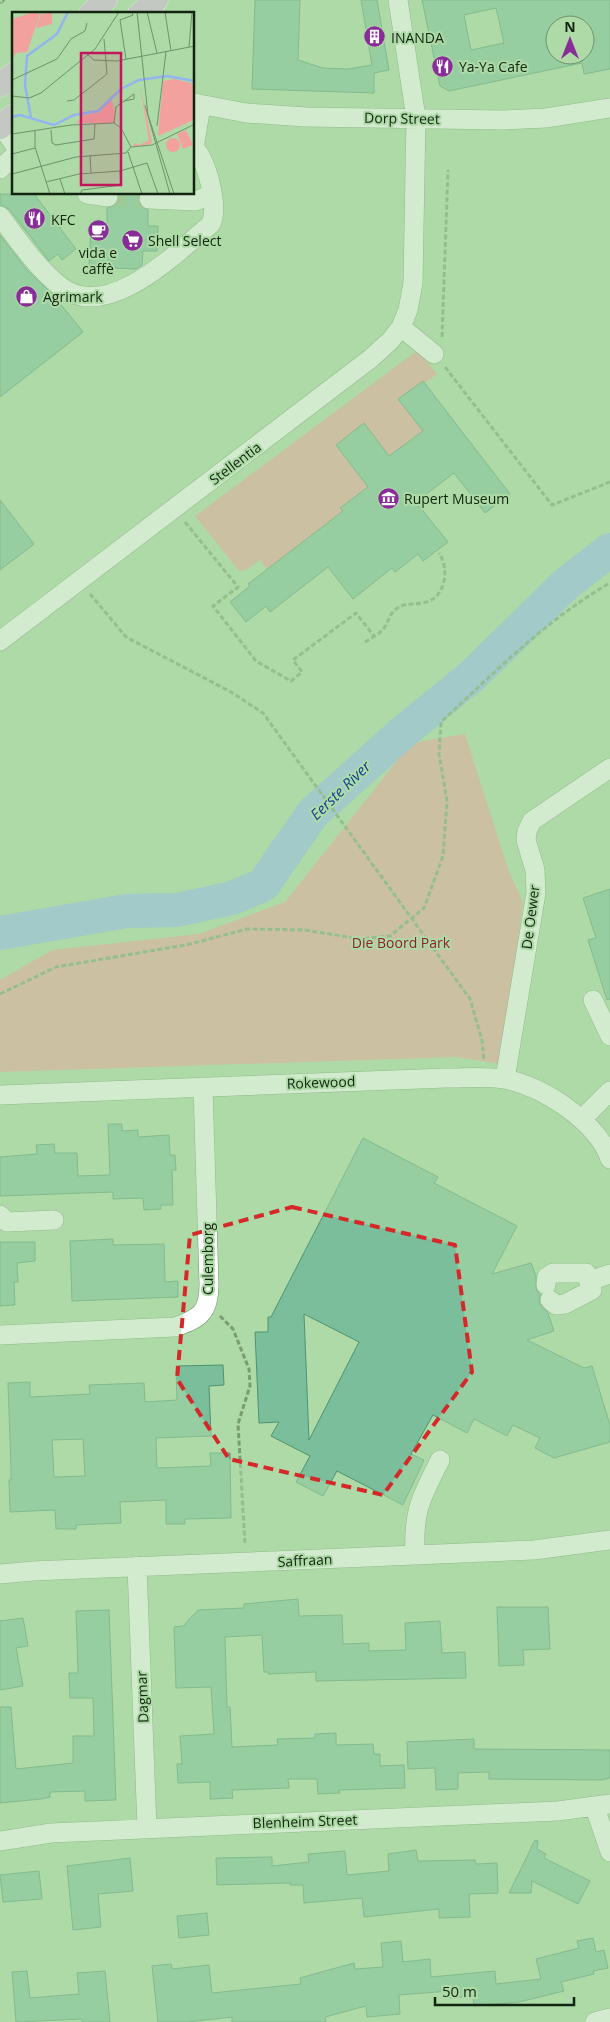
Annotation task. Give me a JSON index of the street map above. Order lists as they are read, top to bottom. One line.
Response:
{"streets":{"street":["Dorp Street","Stellentia","De Oewer","Rokewood","Culemborg","Saffraan","Dagmar","Blenheim Street"]},"crossings":[["Dorp Street","Stellentia"],["De Oewer","Rokewood"],["Rokewood","Culemborg"],["Saffraan","Dagmar"],["Dagmar","Blenheim Street"]],"water":["Eerste River"],"parks":["Die Boord Park"],"places":{"building":["INANDA"],"restaurant":["Ya-Ya Cafe","KFC"],"cafe":["vida e caffè"],"supermarket":["Shell Select"],"shop":["Agrimark"],"museum":["Rupert Museum"]},"scale_bar":"50 m","north":"top"}
